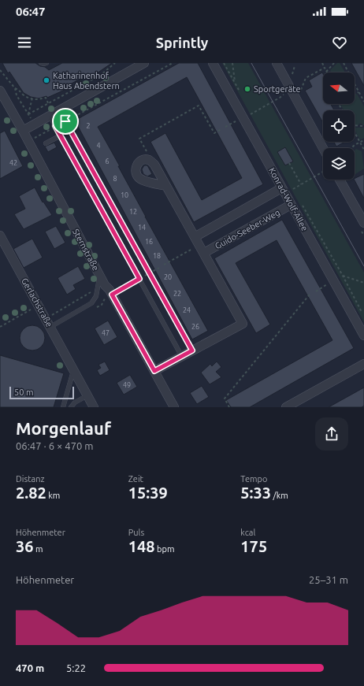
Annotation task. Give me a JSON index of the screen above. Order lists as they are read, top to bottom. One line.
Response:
{"streets":{"street":["Konrad-Wolf-Allee","Guido-Seeber-Weg","Sternstraße","Gerlachstraße"]},"crossings":[["Konrad-Wolf-Allee","Guido-Seeber-Weg"]],"places":["Katharinenhof Haus Abendstern","Sportgeräte"],"house_numbers":["2","4","6","42","8","10","12","14","16","18","20","22","24","26","47","49"],"scale_bar":"50 m","north":"left","page":{"status":"06:47","header":"Sprintly","scale":"50 m","heading":["Morgenlauf","06:47 · 6 × 470 m"],"stats":[["Distanz","2.82 km"],["Zeit","15:39"],["Tempo","5:33 /km"],["Höhenmeter","36 m"],["Puls","148 bpm"],["kcal","175"]],"chart":["Höhenmeter","25–31 m"],"list":[{"name":"470 m","note":"5:22"}]}}
